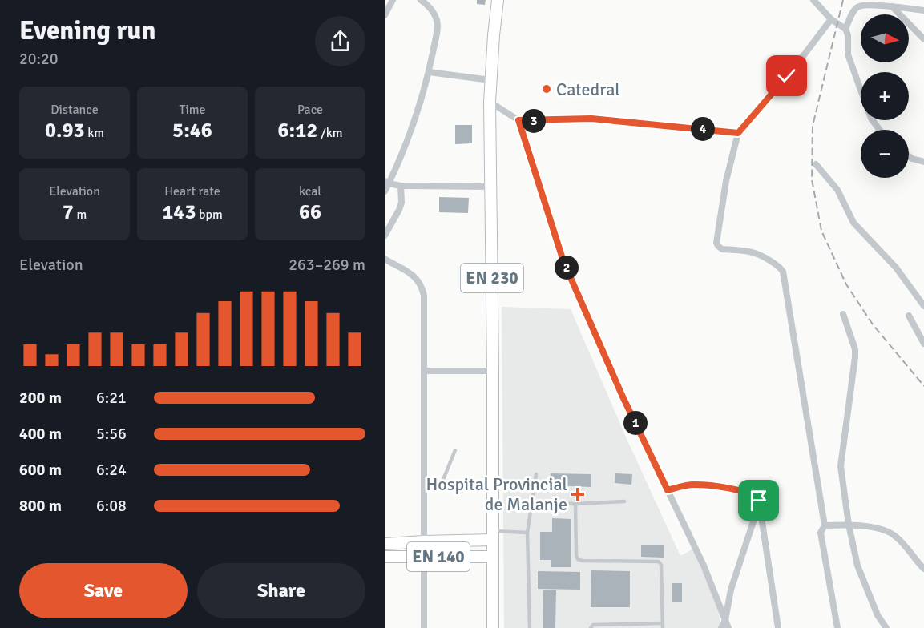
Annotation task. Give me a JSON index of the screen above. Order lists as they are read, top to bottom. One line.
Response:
{"streets":{"main road":["EN 230","EN 140"]},"crossings":[["EN 230","EN 140"]],"places":{"other":["Catedral"],"health":["Hospital Provincial de Malanje"]},"north":"right","page":{"heading":["Evening run","20:20"],"map_buttons":["+","−"],"stats":[["Distance","0.93 km"],["Time","5:46"],["Pace","6:12 /km"],["Elevation","7 m"],["Heart rate","143 bpm"],["kcal","66"]],"pins":["3","4","2","1"],"chart":["Elevation","263–269 m"],"list":[{"name":"200 m","note":"6:21"},{"name":"400 m","note":"5:56"},{"name":"600 m","note":"6:24"},{"name":"800 m","note":"6:08"}],"buttons":["Save","Share"]}}
